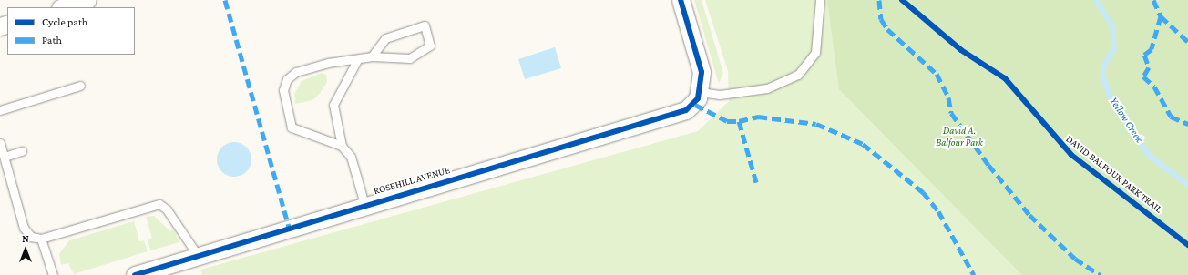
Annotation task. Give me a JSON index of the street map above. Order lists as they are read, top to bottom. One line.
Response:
{"streets":{"street":["ROSEHILL AVENUE"],"cycle path":["DAVID BALFOUR PARK TRAIL"]},"water":["Yellow Creek"],"parks":["David A. Balfour Park"],"legend":["Cycle path","Path"],"north":"top"}
